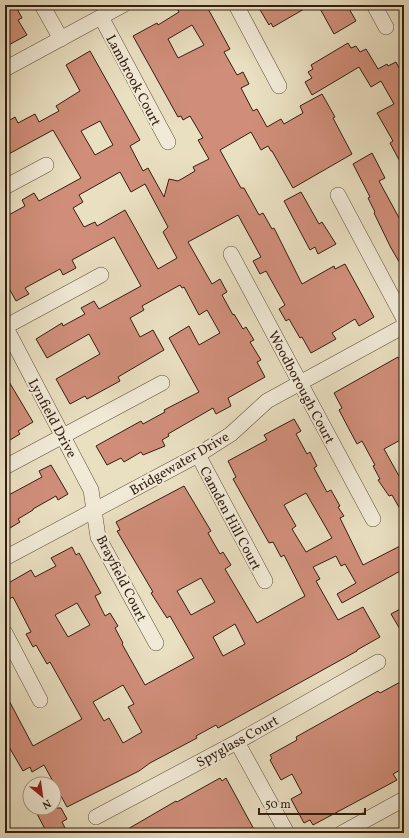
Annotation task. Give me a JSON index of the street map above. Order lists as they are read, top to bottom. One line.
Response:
{"streets":{"street":["Lambrook Court","Woodborough Court","Lynfield Drive","Bridgewater Drive","Camden Hill Court","Brayfield Court","Spyglass Court"]},"crossings":[["Woodborough Court","Bridgewater Drive"],["Lynfield Drive","Bridgewater Drive"],["Lynfield Drive","Brayfield Court"],["Bridgewater Drive","Camden Hill Court"],["Bridgewater Drive","Brayfield Court"]],"scale_bar":"50 m","north":"bottom right"}
